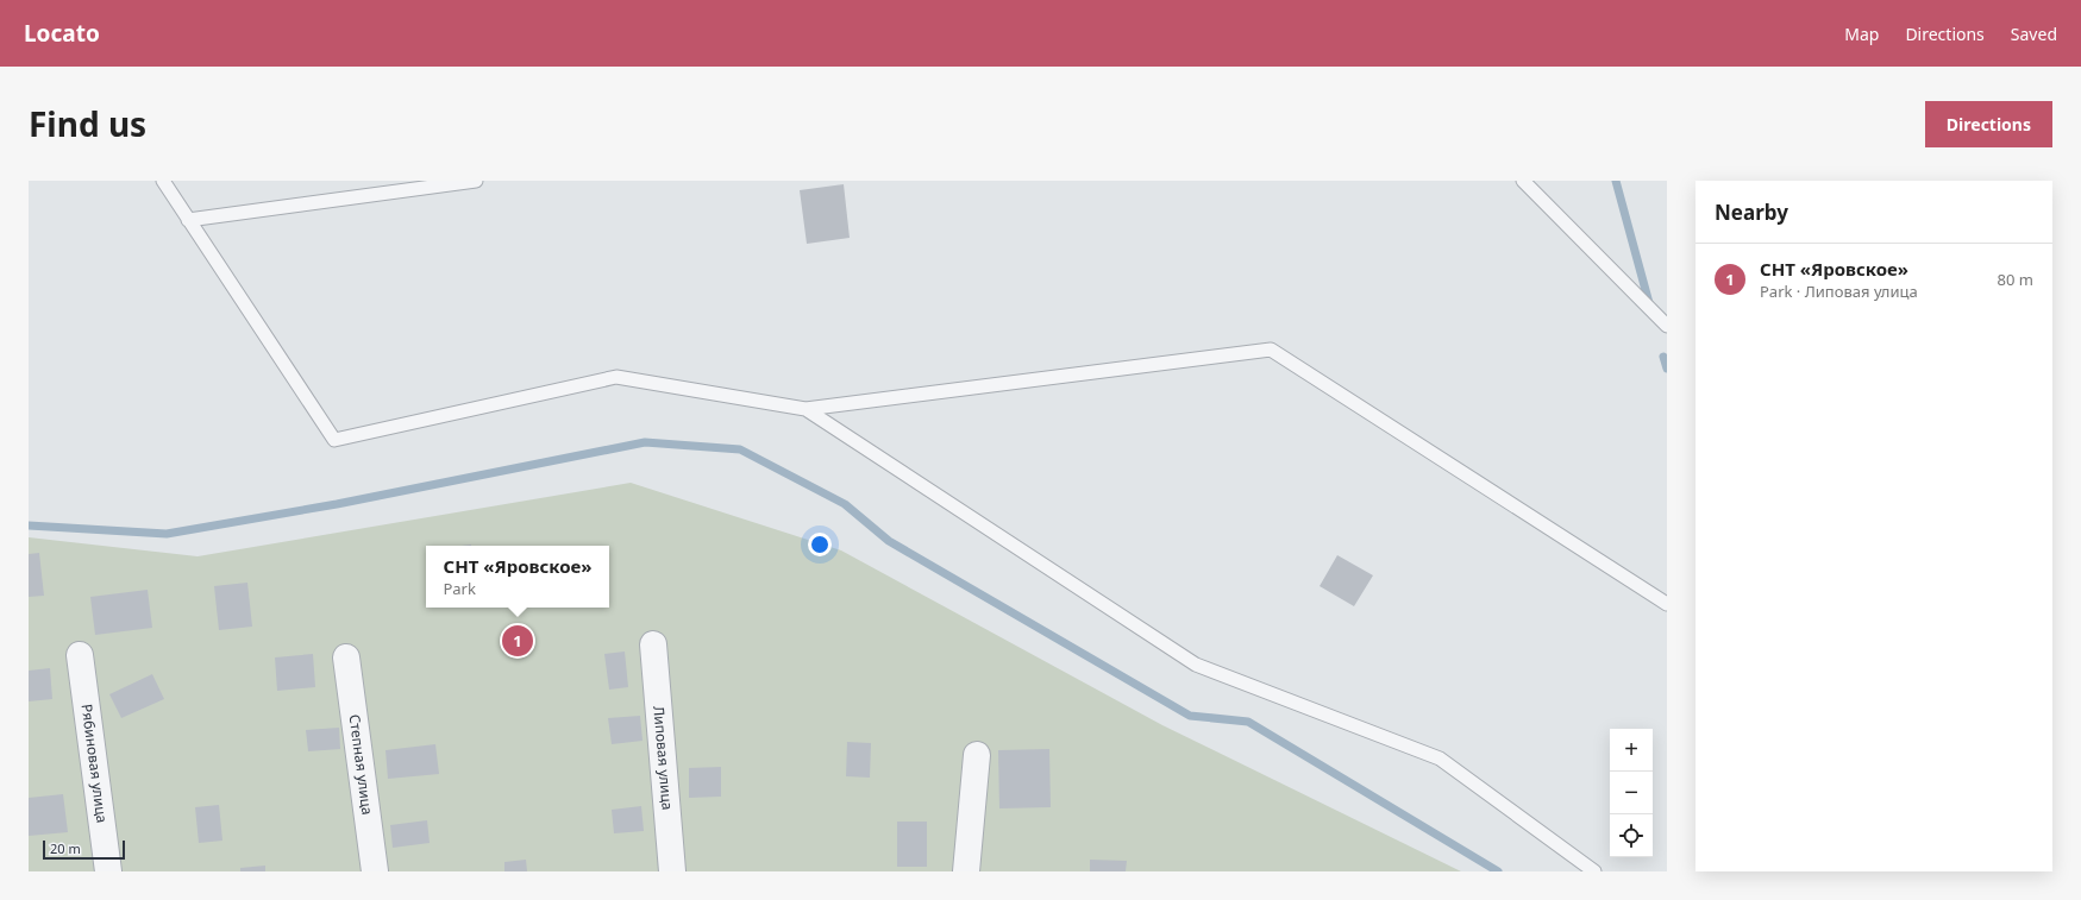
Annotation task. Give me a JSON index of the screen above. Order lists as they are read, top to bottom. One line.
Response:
{"streets":{"street":["Липовая улица","Рябиновая улица","Степная улица"]},"scale_bar":"20 m","page":{"header":"Locato","nav":["Map","Directions","Saved"],"title":"Find us","buttons":"Directions","heading":"Nearby","list":[{"mark":"1","name":"СНТ «Яровское»","note":"Park · Липовая улица","value":"80 m"}],"popup":["СНТ «Яровское»","Park"],"pins":"1","map_buttons":["+","−"],"scale":"20 m"}}
